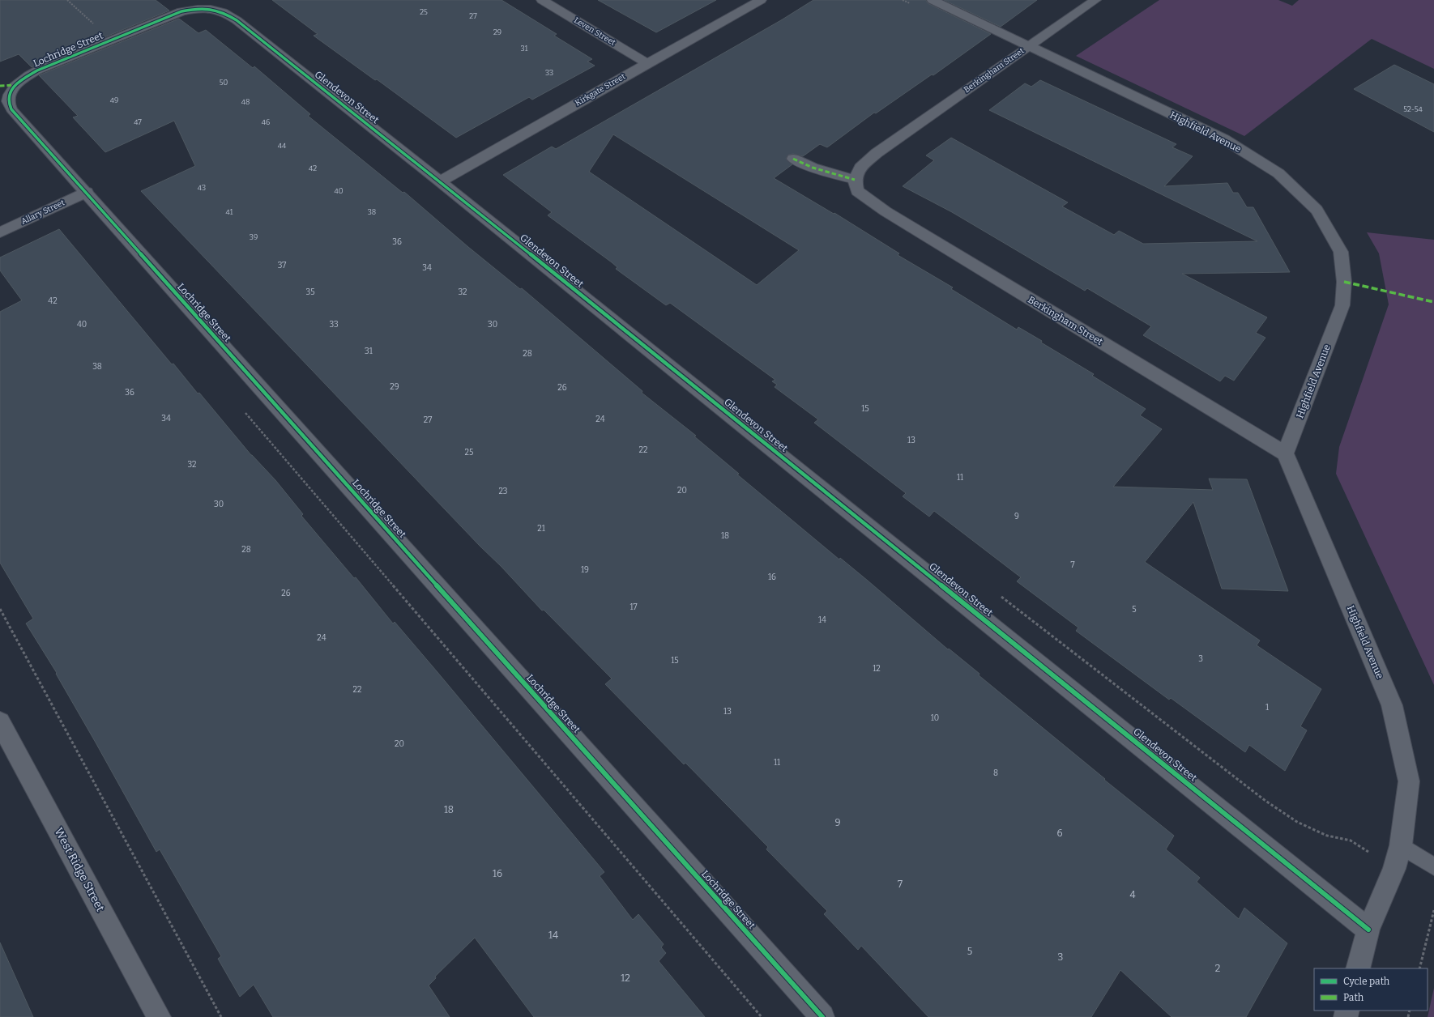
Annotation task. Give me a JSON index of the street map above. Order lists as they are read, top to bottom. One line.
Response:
{"streets":{"street":["Leven Street","Lochridge Street","Berkingham Street","Kirkgate Street","Glendevon Street","Highfield Avenue","Allary Street","West Ridge Street"]},"crossings":[["Leven Street","Kirkgate Street"],["Lochridge Street","Glendevon Street"],["Lochridge Street","Allary Street"],["Berkingham Street","Highfield Avenue"],["Kirkgate Street","Glendevon Street"],["Glendevon Street","Highfield Avenue"]],"house_numbers":["25","27","29","31","33","50","49","48","52-54","47","46","44","42","43","40","41","38","39","36","37","34","35","32","42","40","33","30","31","28","38","29","26","36","15","34","24","27","13","22","25","32","11","20","23","30","9","21","18","28","7","19","16","26","17","5","14","24","3","15","12","22","1","13","10","20","11","8","18","9","6","16","7","4","14","5","3","2","12"],"legend":["Cycle path","Path"]}
